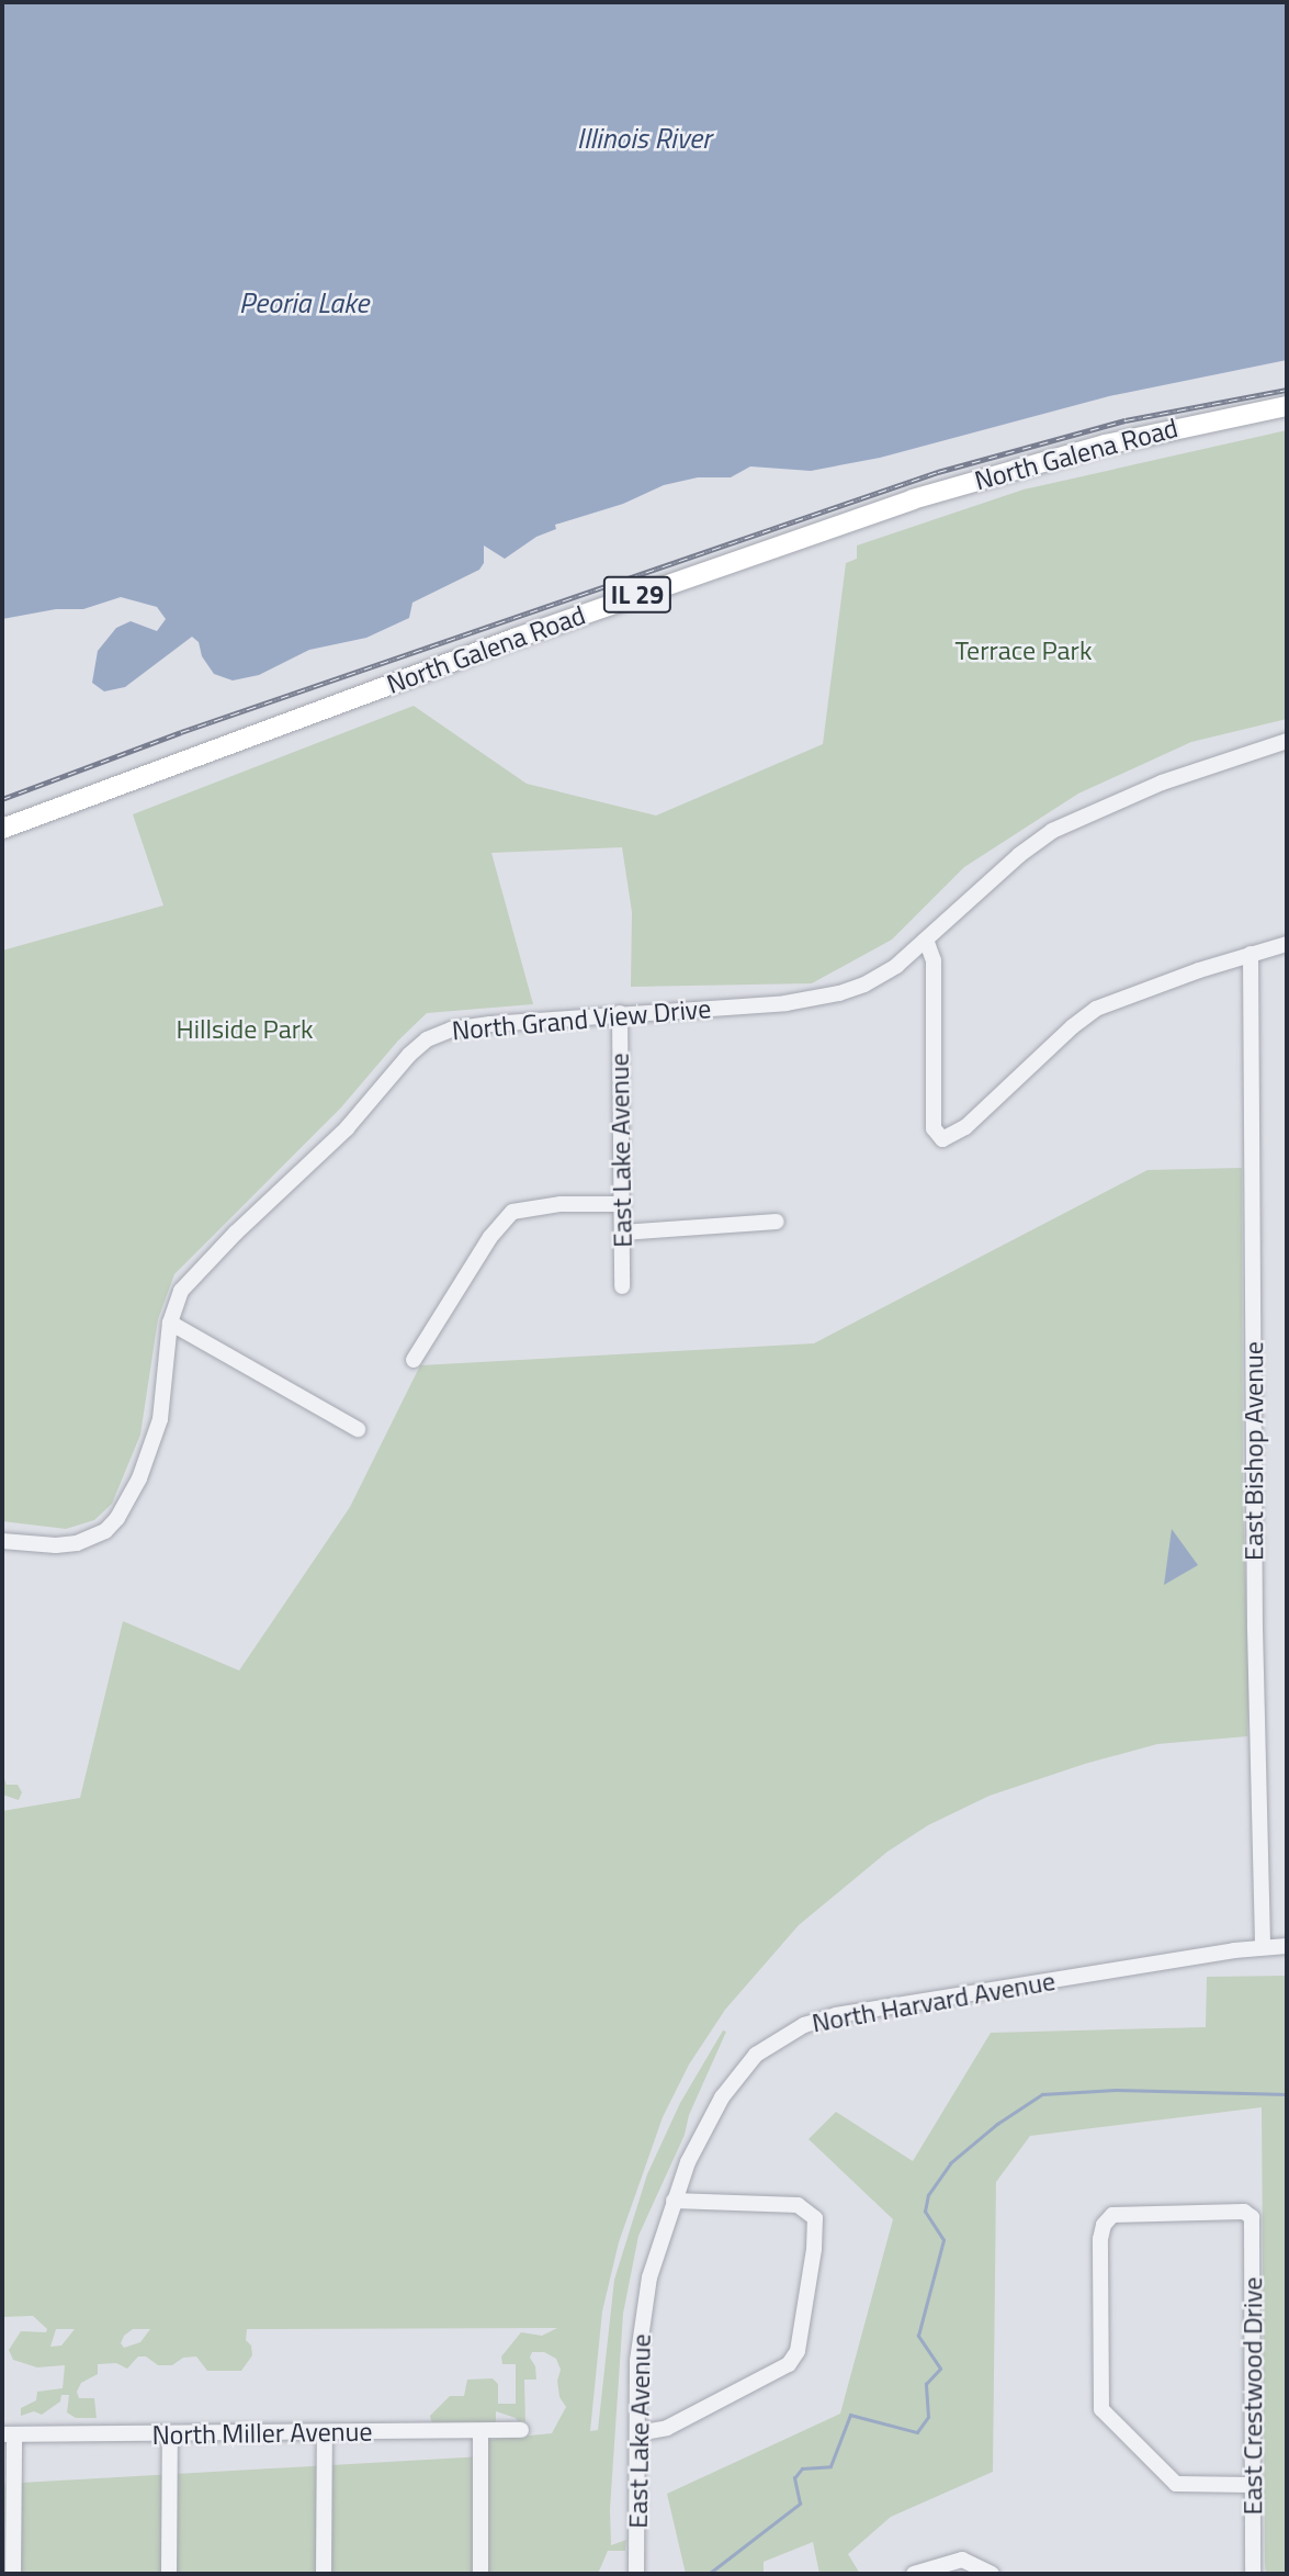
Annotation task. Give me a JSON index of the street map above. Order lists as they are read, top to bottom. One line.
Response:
{"streets":{"main road":["North Galena Road","IL 29"],"street":["North Grand View Drive","East Lake Avenue","East Bishop Avenue","North Harvard Avenue","East Crestwood Drive","North Miller Avenue"]},"crossings":[["North Grand View Drive","East Lake Avenue"],["East Lake Avenue","North Harvard Avenue"],["East Bishop Avenue","North Harvard Avenue"]],"water":["Illinois River","Peoria Lake"],"parks":["Terrace Park","Hillside Park"]}
